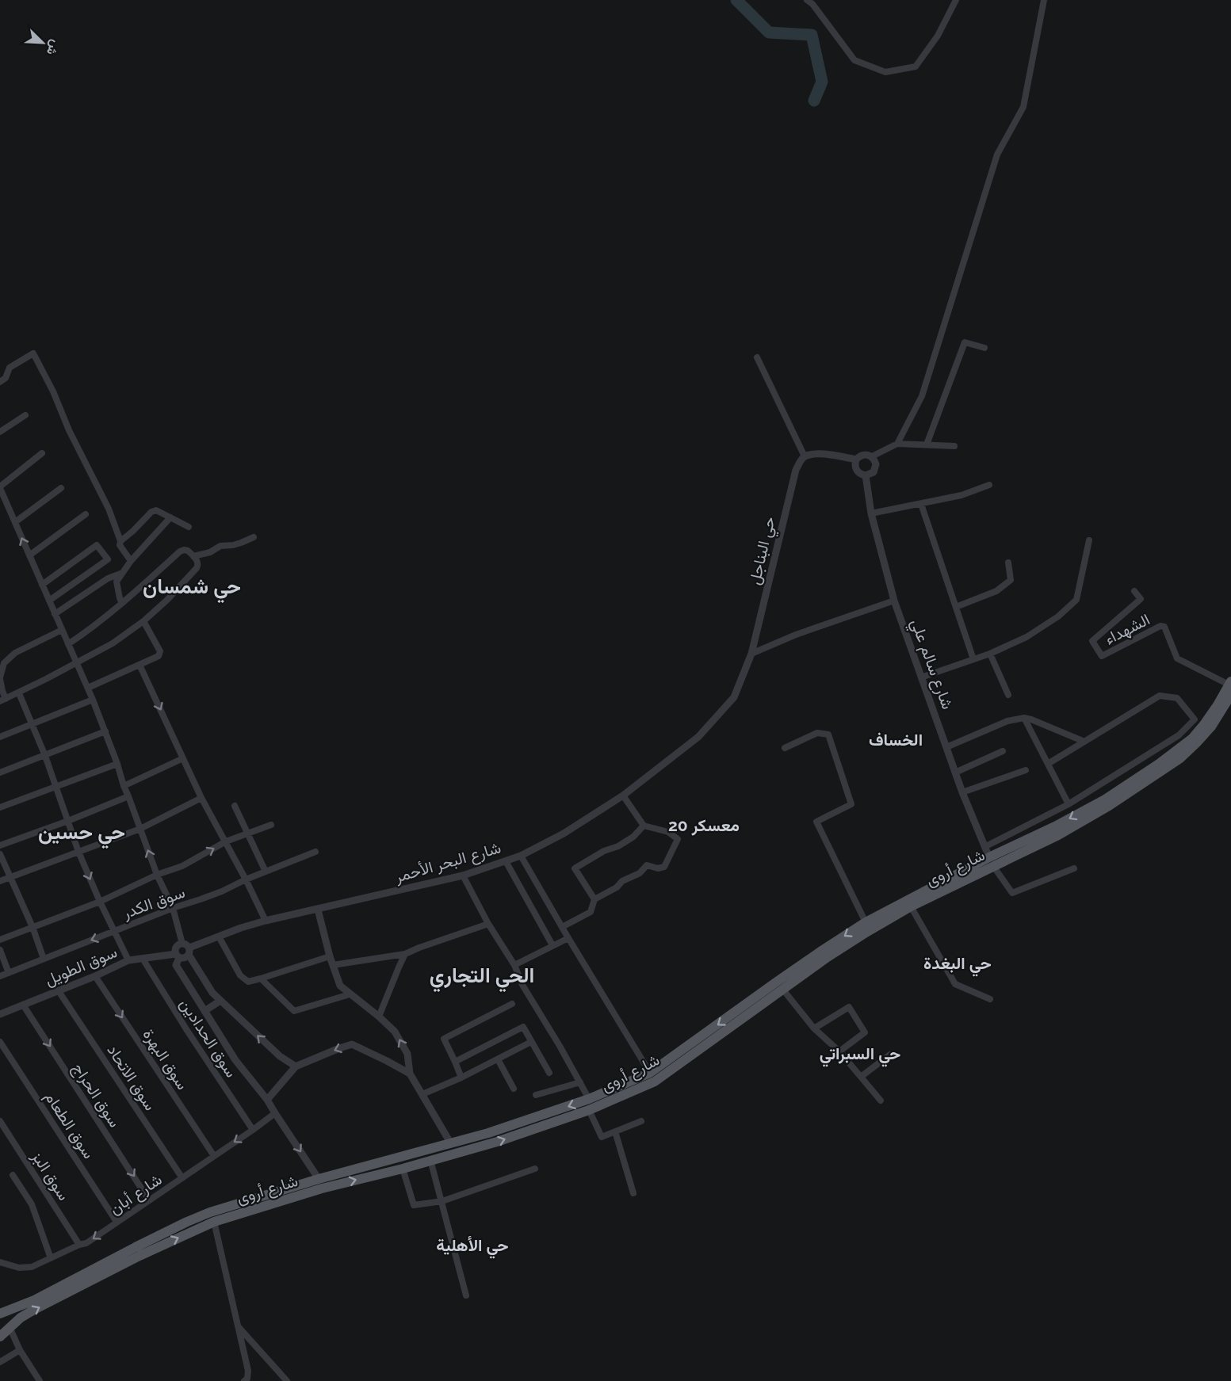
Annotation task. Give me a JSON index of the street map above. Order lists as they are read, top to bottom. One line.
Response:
{"streets":{"main road":["شارع أروى"],"street":["حي البناجل","الشهداء","شارع سالم علي","شارع البحر الأحمر","سوق الكدر","سوق الطويل","سوق الحدادين","سوق البهرة","سوق الاتحاد","سوق الحراج","سوق الطعام","سوق البز","شارع أبان"]},"crossings":[["حي البناجل","شارع البحر الأحمر"],["الشهداء","شارع أروى"],["شارع سالم علي","شارع أروى"],["شارع البحر الأحمر","سوق الطويل"],["سوق الطويل","سوق الحدادين"],["سوق الطويل","سوق البهرة"],["سوق الطويل","سوق الاتحاد"],["سوق الطويل","سوق الحراج"],["سوق الحدادين","شارع أبان"],["سوق البهرة","شارع أبان"],["سوق الاتحاد","شارع أبان"],["سوق الحراج","شارع أبان"],["سوق الطعام","شارع أبان"],["سوق البز","شارع أبان"]],"one_way":["سوق البهرة","سوق الحراج"],"districts":["حي شمسان","الخساف","معسكر 20","حي حسين","حي البغدة","الحي التجاري","حي السبراتي","حي الأهلية"],"north":"bottom right"}
